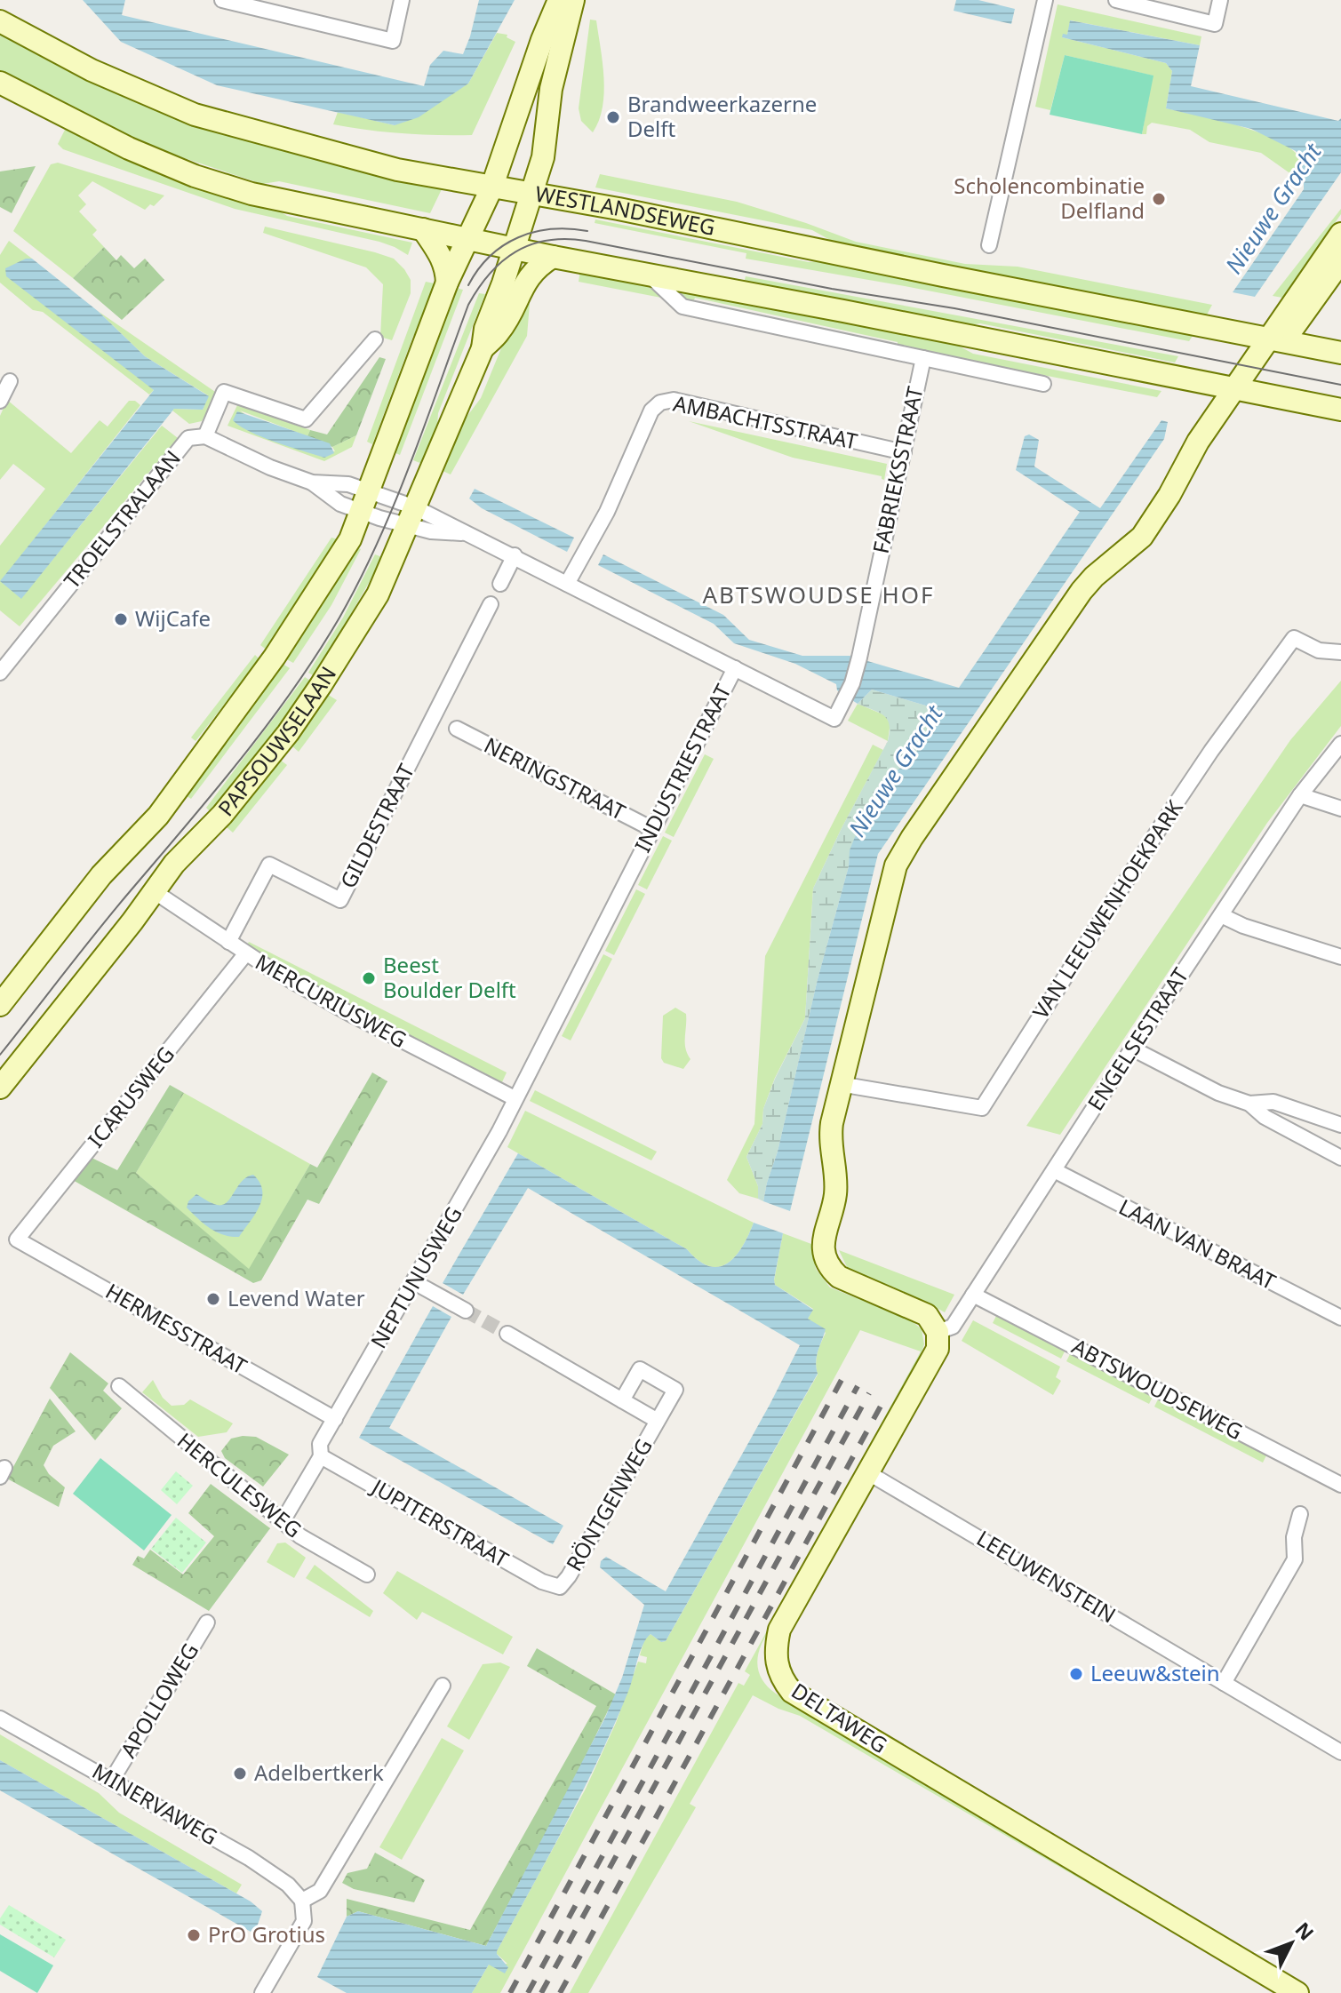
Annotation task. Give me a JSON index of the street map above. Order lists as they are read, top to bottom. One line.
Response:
{"streets":{"street":["WESTLANDSEWEG","AMBACHTSSTRAAT","FABRIEKSSTRAAT","TROELSTRALAAN","PAPSOUWSELAAN","INDUSTRIESTRAAT","NERINGSTRAAT","GILDESTRAAT","VAN LEEUWENHOEKPARK","MERCURIUSWEG","ENGELSESTRAAT","ICARUSWEG","LAAN VAN BRAAT","NEPTUNUSWEG","HERMESSTRAAT","ABTSWOUDSEWEG","HERCULESWEG","RÖNTGENWEG","JUPITERSTRAAT","LEEUWENSTEIN","APOLLOWEG","DELTAWEG","MINERVAWEG"]},"crossings":[["WESTLANDSEWEG","PAPSOUWSELAAN"],["AMBACHTSSTRAAT","FABRIEKSSTRAAT"],["AMBACHTSSTRAAT","INDUSTRIESTRAAT"],["FABRIEKSSTRAAT","INDUSTRIESTRAAT"],["TROELSTRALAAN","PAPSOUWSELAAN"],["TROELSTRALAAN","INDUSTRIESTRAAT"],["PAPSOUWSELAAN","INDUSTRIESTRAAT"],["PAPSOUWSELAAN","MERCURIUSWEG"],["INDUSTRIESTRAAT","NERINGSTRAAT"],["INDUSTRIESTRAAT","MERCURIUSWEG"],["INDUSTRIESTRAAT","NEPTUNUSWEG"],["GILDESTRAAT","MERCURIUSWEG"],["MERCURIUSWEG","ICARUSWEG"],["MERCURIUSWEG","NEPTUNUSWEG"],["ENGELSESTRAAT","LAAN VAN BRAAT"],["ENGELSESTRAAT","ABTSWOUDSEWEG"],["ENGELSESTRAAT","DELTAWEG"],["ICARUSWEG","HERMESSTRAAT"],["NEPTUNUSWEG","HERMESSTRAAT"],["NEPTUNUSWEG","JUPITERSTRAAT"],["RÖNTGENWEG","JUPITERSTRAAT"],["LEEUWENSTEIN","DELTAWEG"],["APOLLOWEG","MINERVAWEG"]],"districts":["ABTSWOUDSE HOF"],"water":["Nieuwe Gracht"],"places":["Brandweerkazerne Delft","Scholencombinatie Delfland","WijCafe","Beest Boulder Delft","Levend Water","Leeuw&stein","Adelbertkerk","PrO Grotius"],"north":"top right"}
